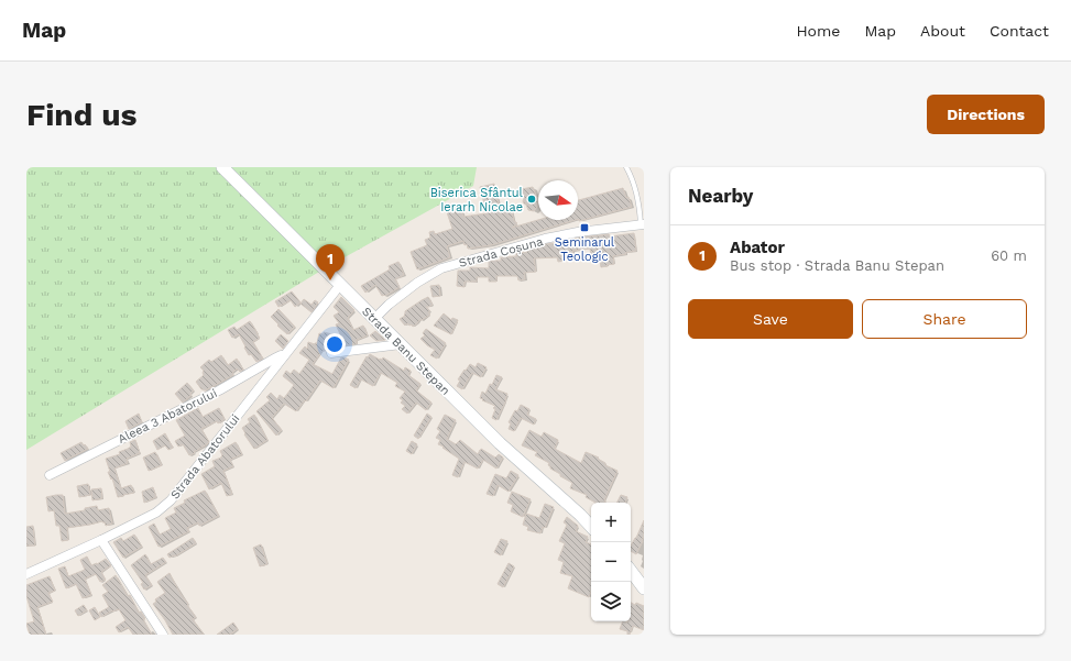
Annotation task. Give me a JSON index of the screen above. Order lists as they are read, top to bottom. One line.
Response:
{"streets":{"main road":["Strada Banu Stepan"],"street":["Strada Coșuna","Aleea 3 Abatorului","Strada Abatorului"]},"crossings":[["Strada Coșuna","Strada Banu Stepan"],["Strada Banu Stepan","Strada Abatorului"],["Aleea 3 Abatorului","Strada Abatorului"]],"places":{"other":["Biserica Sfântul Ierarh Nicolae"],"transit":["Seminarul Teologic"]},"north":"right","page":{"header":"Map","nav":["Home","Map","About","Contact"],"buttons":["Directions",["Save","Share"]],"title":"Find us","heading":"Nearby","list":[{"mark":"1","name":"Abator","note":"Bus stop · Strada Banu Stepan","value":"60 m"}],"pins":"1","map_buttons":["+","−"]}}
